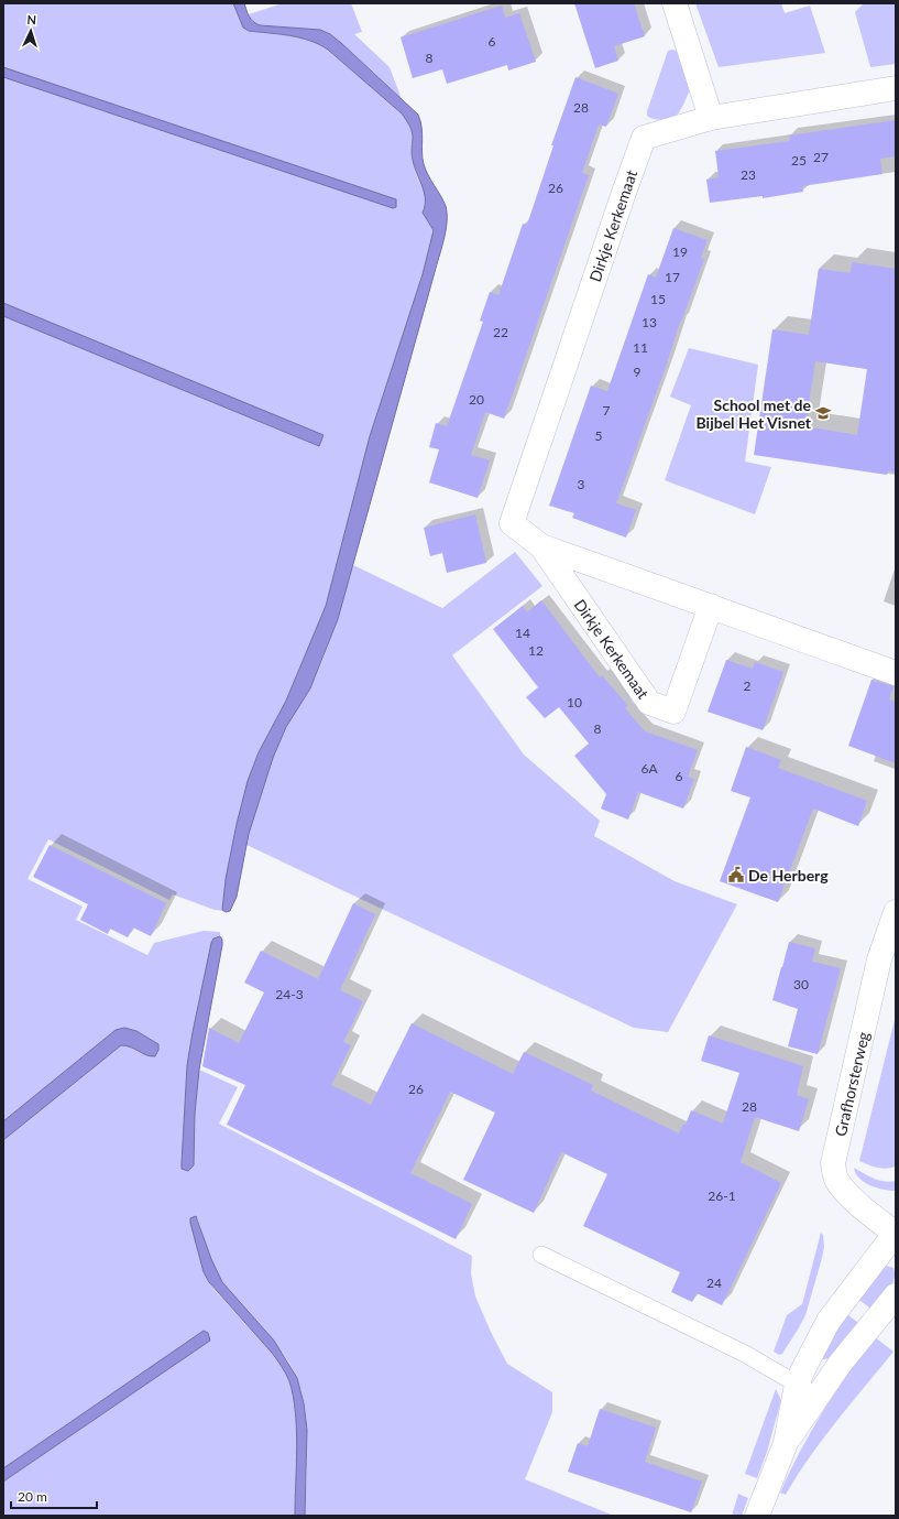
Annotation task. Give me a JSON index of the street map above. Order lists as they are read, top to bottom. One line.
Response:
{"streets":{"street":["Dirkje Kerkemaat","Grafhorsterweg"]},"places":{"school or university":["School met de Bijbel Het Visnet"],"public building":["De Herberg"]},"house_numbers":["6","8","28","27","25","23","26","19","17","15","13","22","11","9","20","7","5","3","14","12","2","10","8","6A","6","30","24-3","26","28","26-1","24"],"scale_bar":"20 m","north":"top"}
